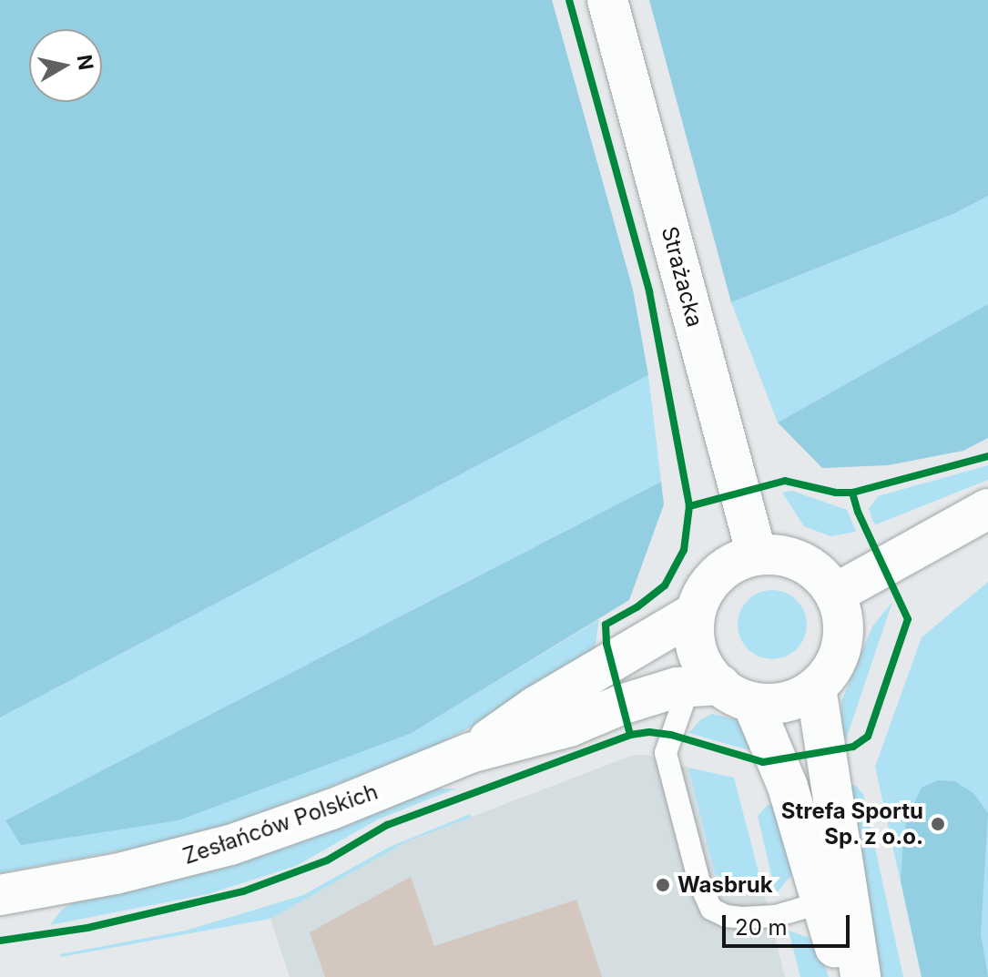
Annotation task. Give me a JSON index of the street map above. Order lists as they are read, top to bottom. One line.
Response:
{"streets":{"main road":["Strażacka","Zesłańców Polskich"]},"crossings":[["Strażacka","Zesłańców Polskich"]],"places":["Strefa Sportu Sp. z o.o.","Wasbruk"],"scale_bar":"20 m","north":"right"}
